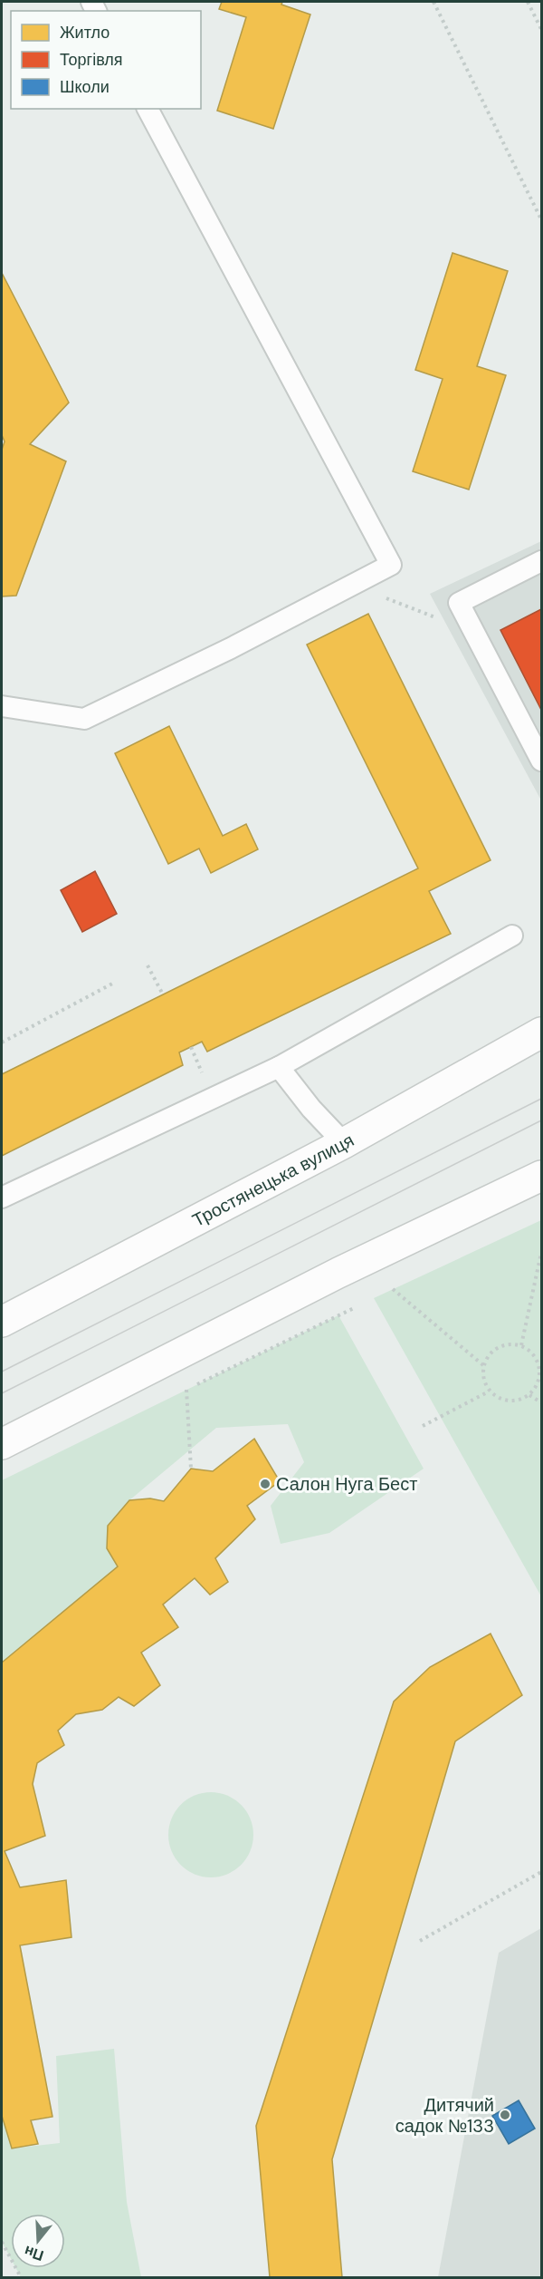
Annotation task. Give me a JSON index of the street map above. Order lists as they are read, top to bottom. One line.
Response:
{"streets":{"street":["Тростянецька вулиця"]},"places":["Салон Нуга Бест","Дитячий садок №133"],"legend":["Житло","Торгівля","Школи"],"north":"bottom"}
